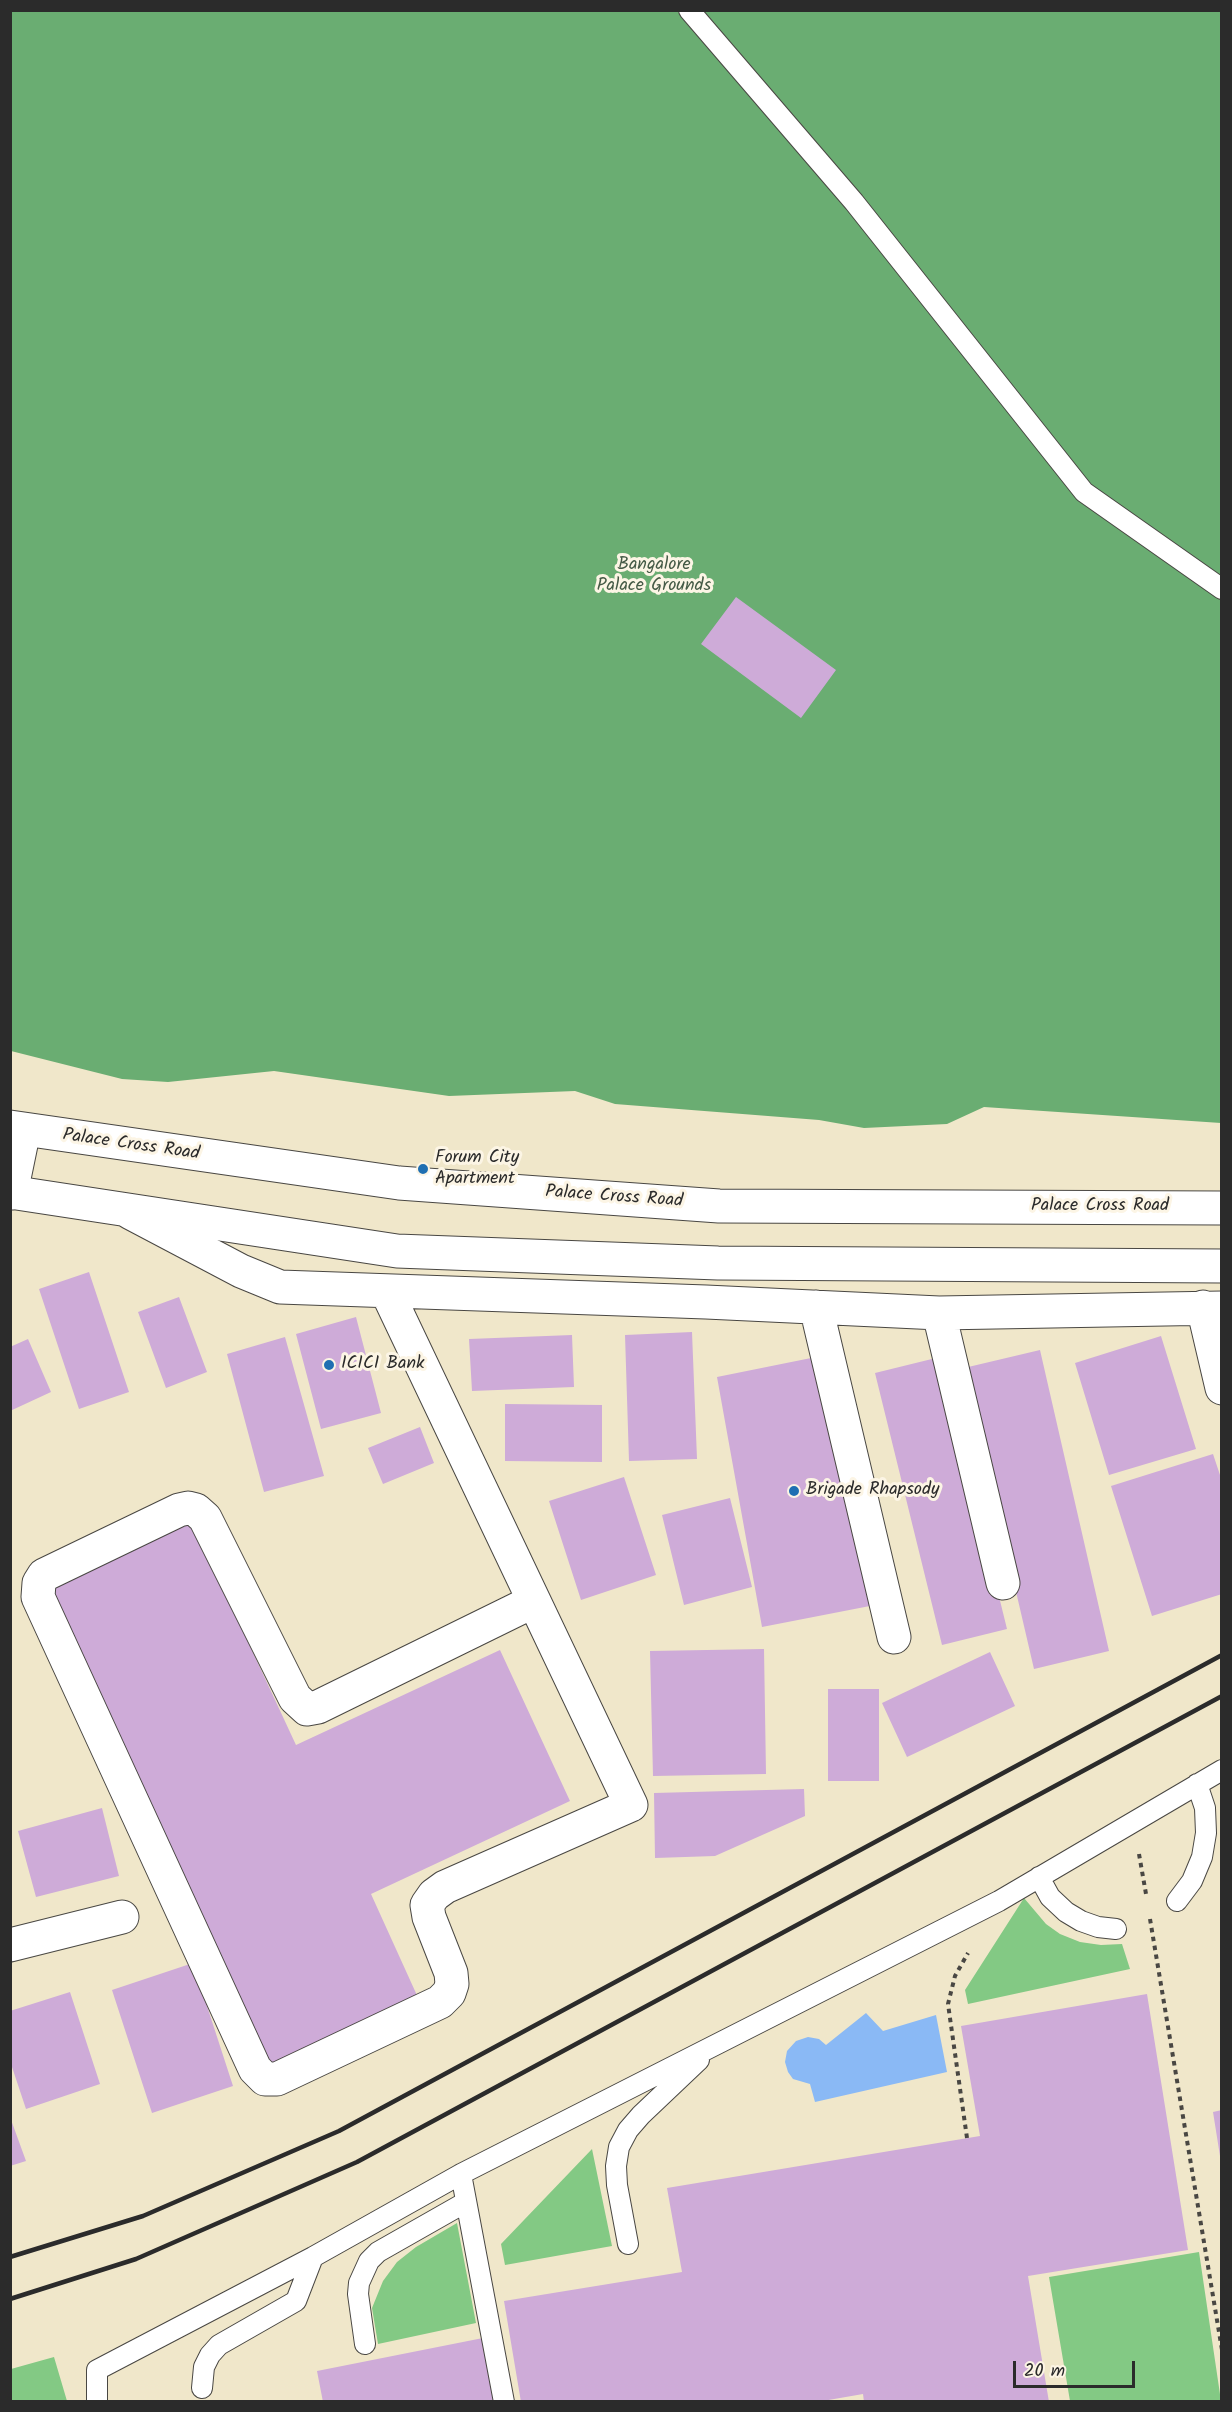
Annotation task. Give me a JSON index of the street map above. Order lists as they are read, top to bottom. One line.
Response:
{"streets":{"street":["Palace Cross Road"]},"parks":["Bangalore Palace Grounds"],"places":["Forum City Apartment","ICICI Bank","Brigade Rhapsody"],"scale_bar":"20 m"}
